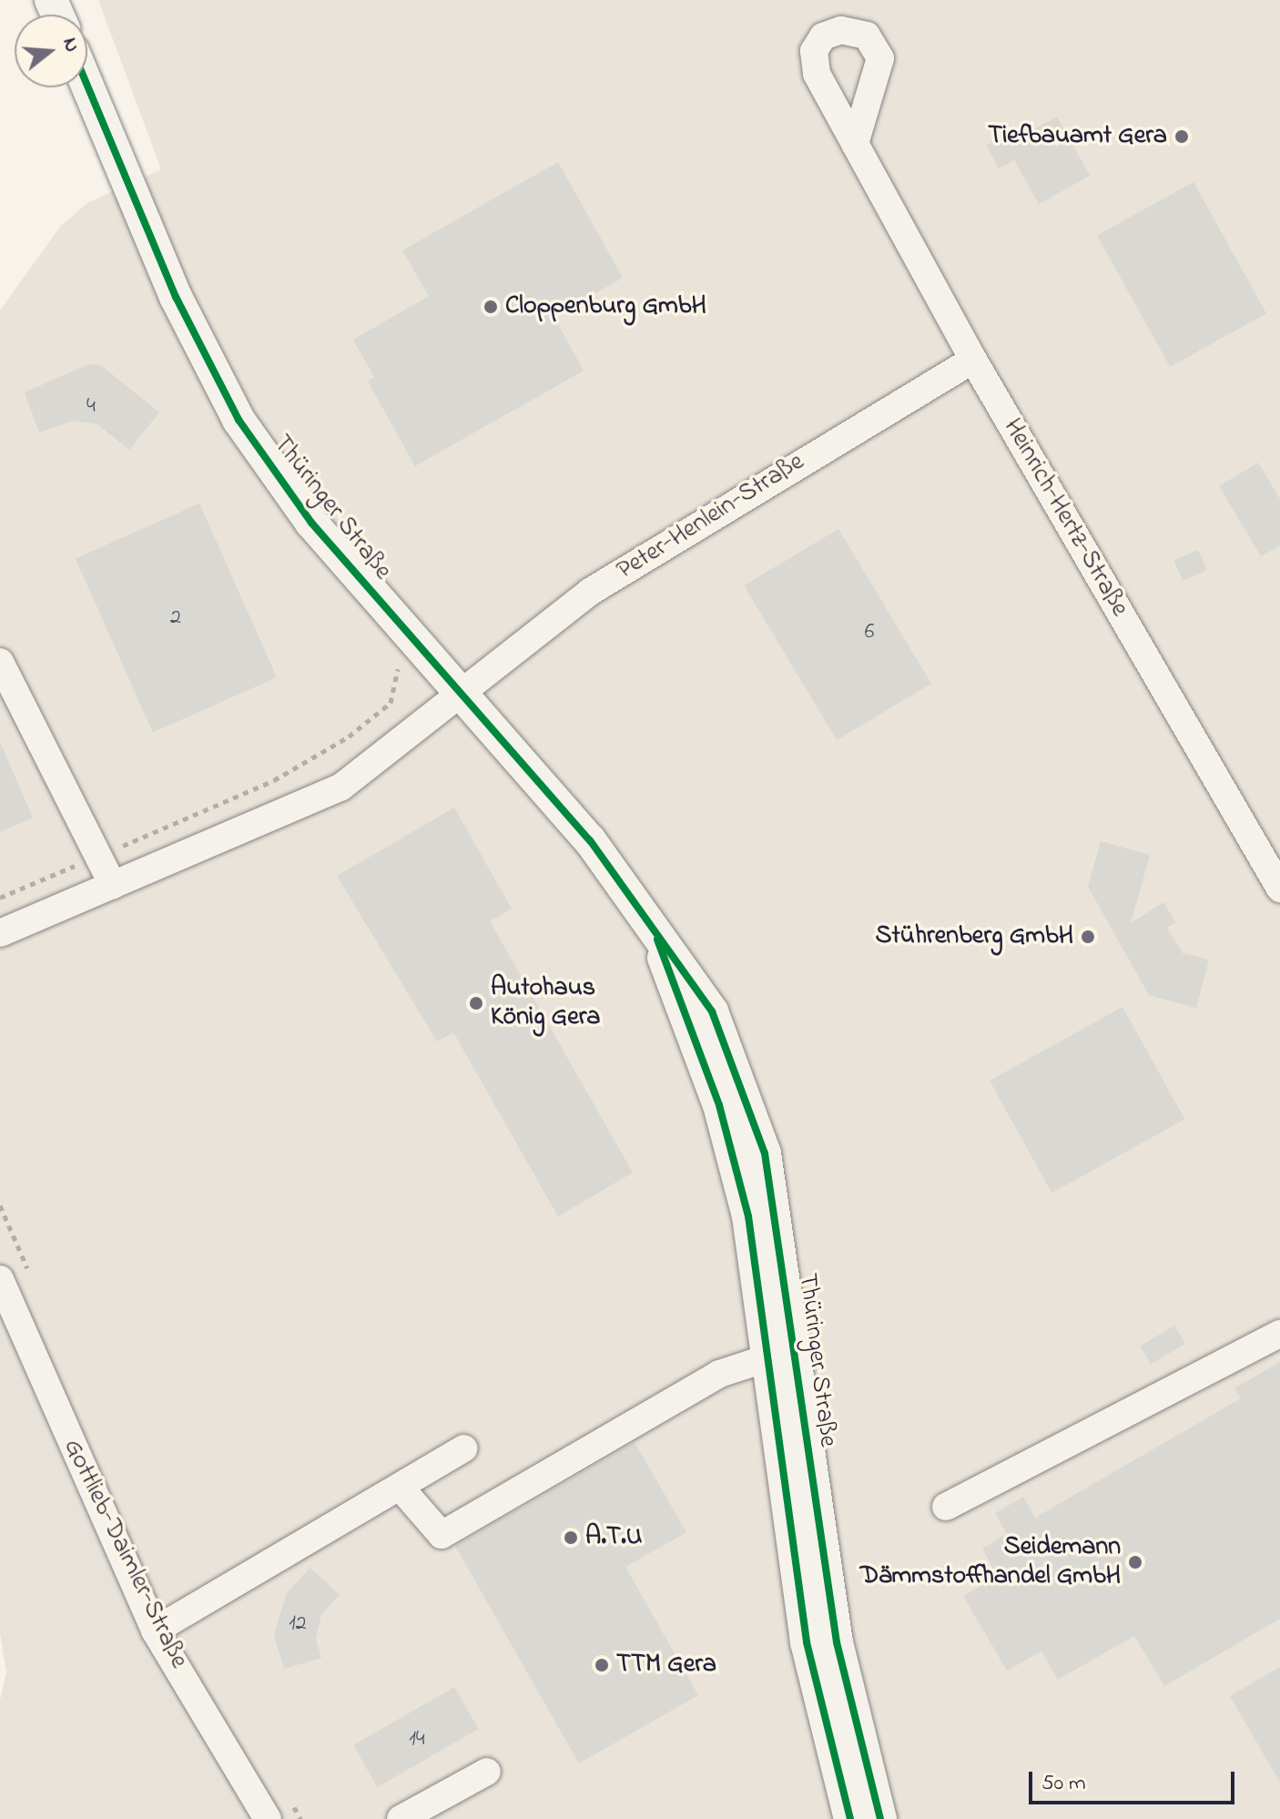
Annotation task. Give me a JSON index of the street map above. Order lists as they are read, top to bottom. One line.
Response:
{"streets":{"main road":["Thüringer Straße"],"street":["Peter-Henlein-Straße","Heinrich-Hertz-Straße","Gottlieb-Daimler-Straße"]},"crossings":[["Thüringer Straße","Peter-Henlein-Straße"],["Peter-Henlein-Straße","Heinrich-Hertz-Straße"]],"places":["Tiefbauamt Gera","Cloppenburg GmbH","Stührenberg GmbH","Autohaus König Gera","A.T.U","Seidemann Dämmstoffhandel GmbH","TTM Gera"],"house_numbers":["4","2","6","12","14"],"scale_bar":"50 m","north":"right"}
